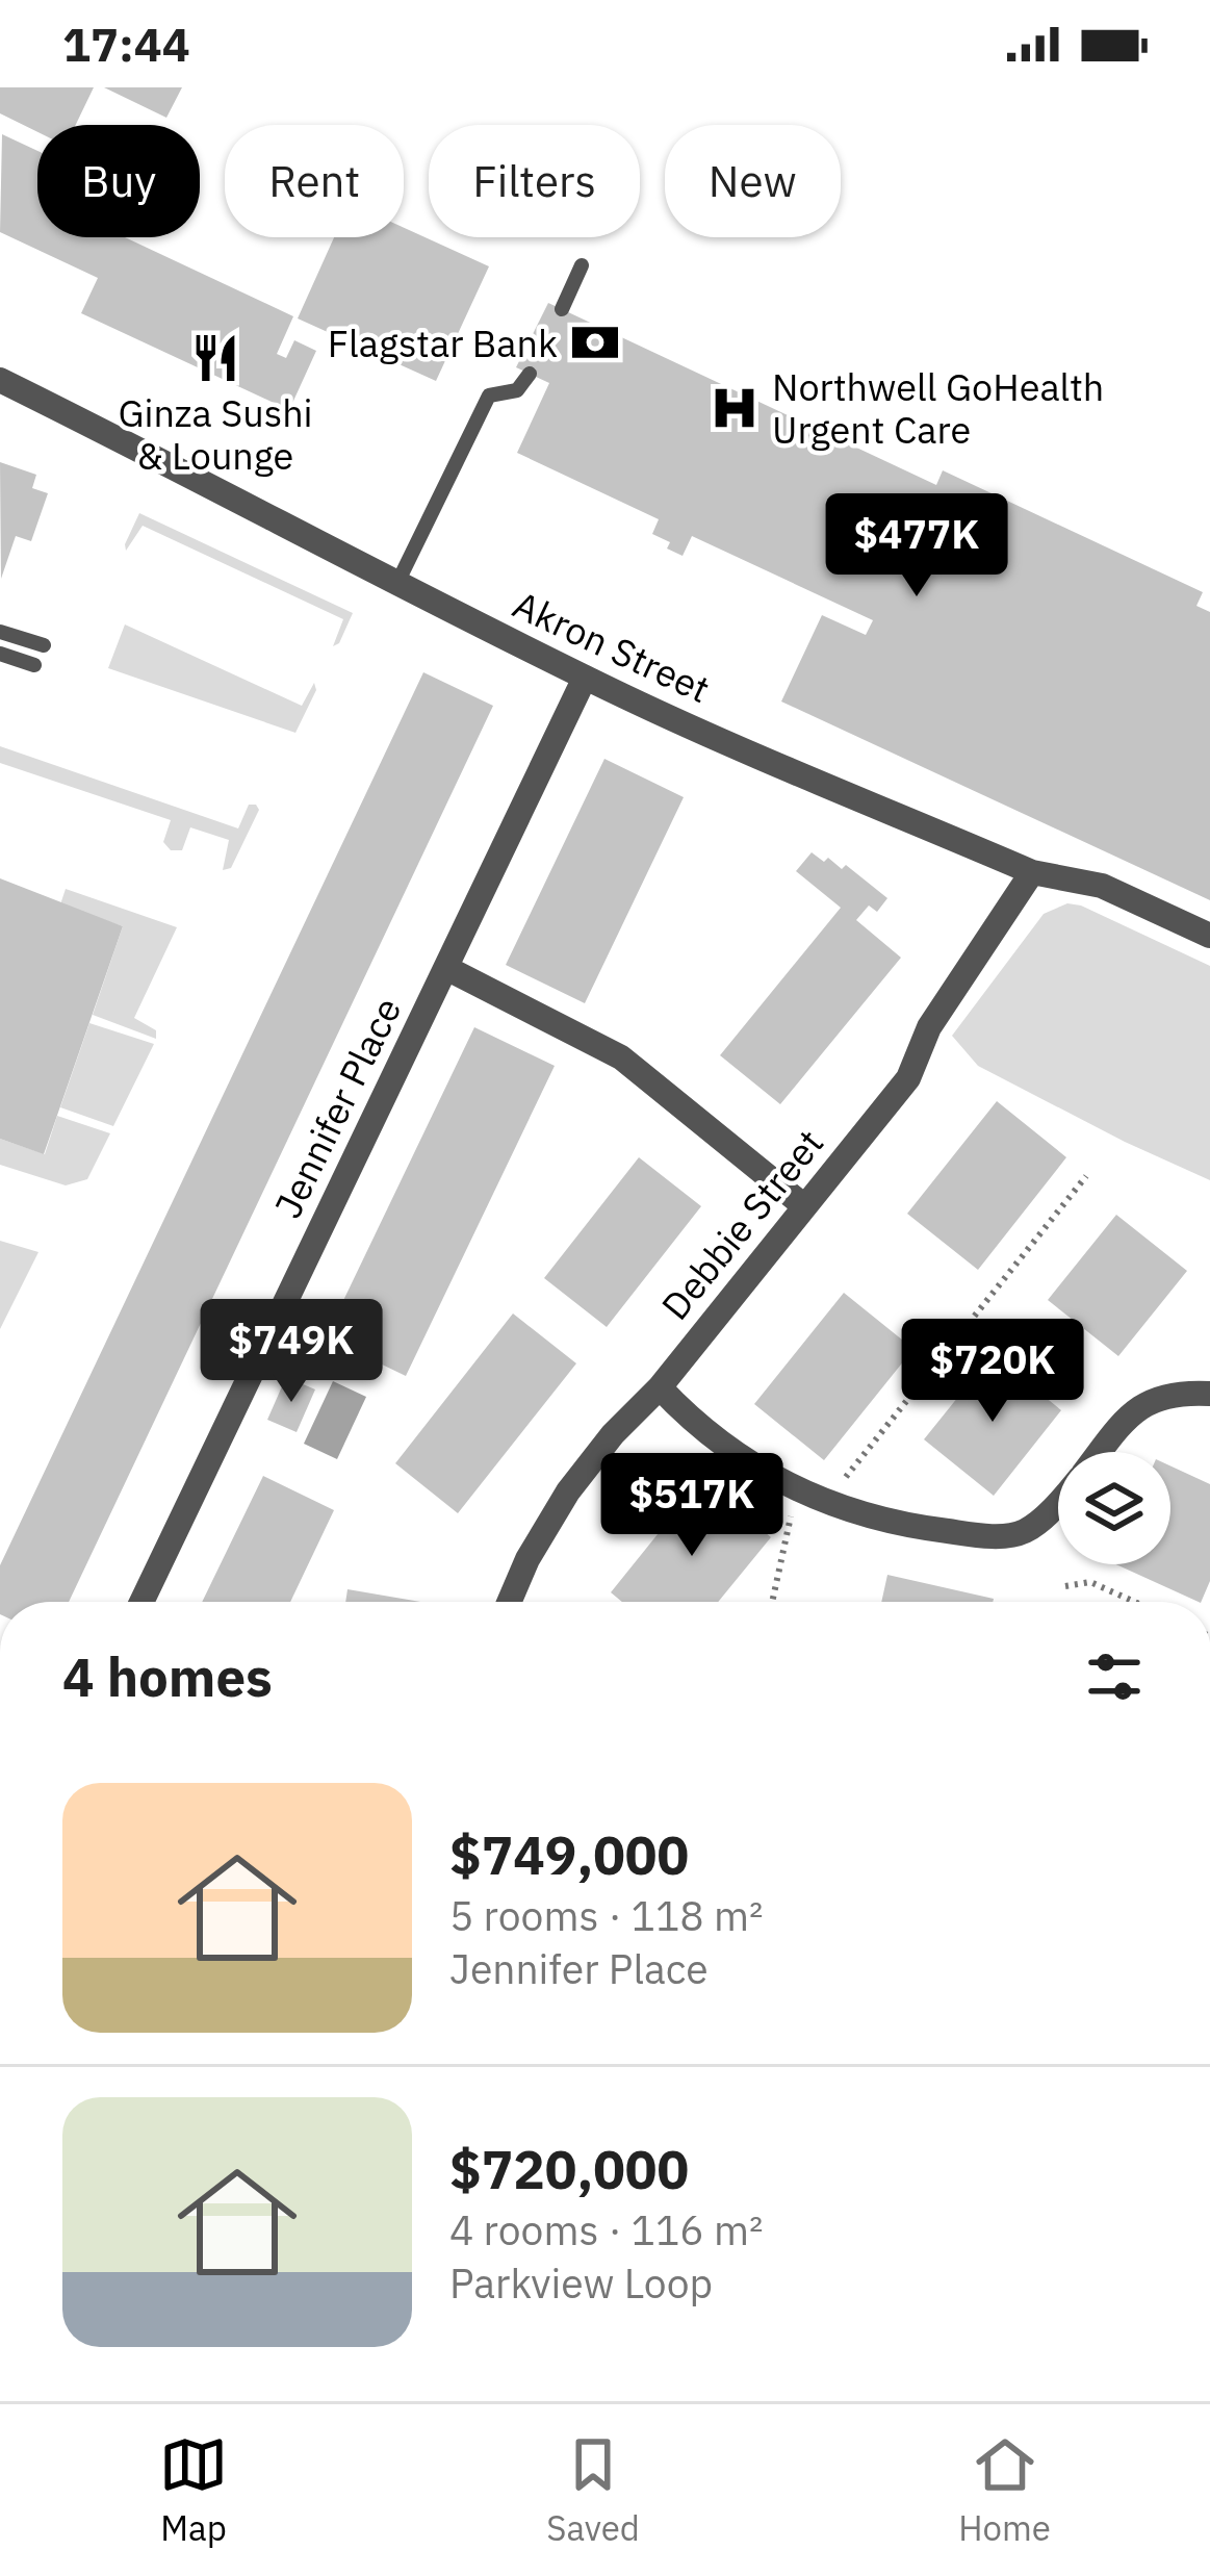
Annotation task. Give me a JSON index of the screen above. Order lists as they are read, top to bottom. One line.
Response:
{"streets":{"street":["Akron Street","Jennifer Place","Debbie Street"]},"crossings":[["Akron Street","Jennifer Place"],["Akron Street","Debbie Street"],["Jennifer Place","Debbie Street"]],"places":{"bank":["Flagstar Bank"],"restaurant":["Ginza Sushi & Lounge"],"hospital":["Northwell GoHealth Urgent Care"]},"page":{"status":"17:44","chip":["Buy","Rent","Filters","New"],"price":["$477K","$749K","$720K","$517K"],"heading":"4 homes","list":[{"name":"$749,000","note":"5 rooms · 118 m² · Jennifer Place"},{"name":"$720,000","note":"4 rooms · 116 m² · Parkview Loop"}],"tabs":["Map","Saved","Home"]}}
